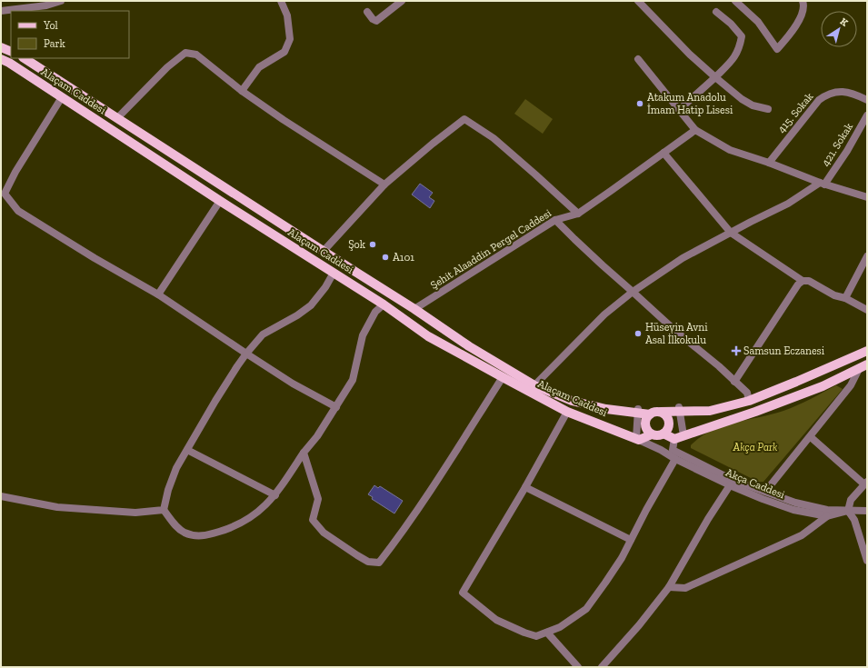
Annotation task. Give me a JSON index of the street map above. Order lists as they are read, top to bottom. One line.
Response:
{"streets":{"main road":["Alaçam Caddesi"],"street":["415. Sokak","421. Sokak","Şehit Alaaddin Pergel Caddesi","Akça Caddesi"]},"crossings":[["Alaçam Caddesi","Şehit Alaaddin Pergel Caddesi"],["Alaçam Caddesi","Akça Caddesi"]],"parks":["Akça Park"],"places":{"other":["Atakum Anadolu İmam Hatip Lisesi","Şok","A101","Hüseyin Avni Asal İlkokulu"],"health":["Samsun Eczanesi"]},"legend":["Yol","Park"],"north":"top right"}
